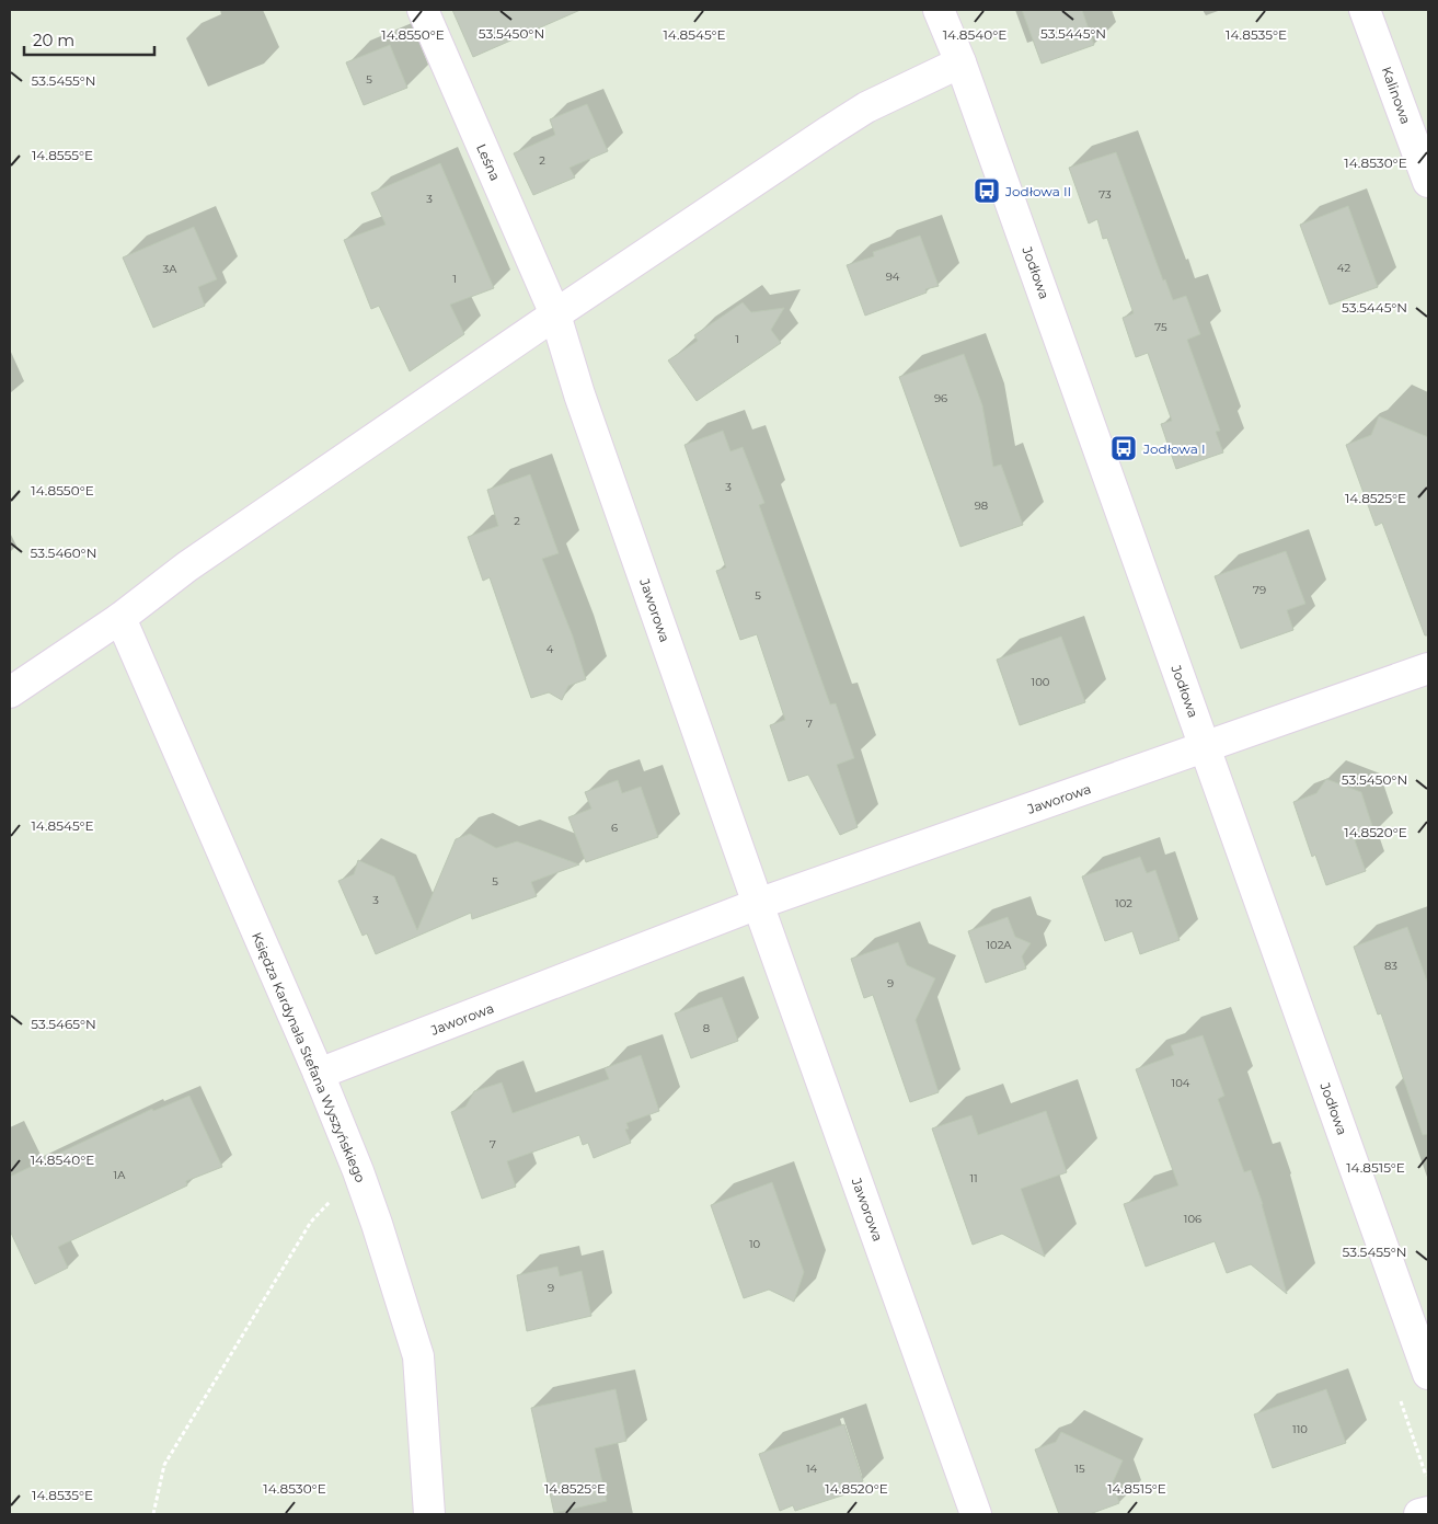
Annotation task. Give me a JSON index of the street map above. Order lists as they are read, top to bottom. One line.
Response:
{"streets":{"street":["Kalinowa","Leśna","Jodłowa","Jaworowa","Księdza Kardynała Stefana Wyszyńskiego"]},"crossings":[["Leśna","Jaworowa"],["Jodłowa","Jaworowa"],["Jaworowa","Księdza Kardynała Stefana Wyszyńskiego"]],"places":{"bus stop":["Jodłowa II","Jodłowa I"]},"house_numbers":["5","2","73","3","42","3A","94","1","75","1","96","3","98","2","79","5","4","100","7","6","5","3","102","102A","83","9","8","104","7","1A","11","106","10","9","110","14","15"],"scale_bar":"20 m","coordinates":["53.5450°N","53.5445°N","14.8550°E","14.8545°E","14.8540°E","14.8535°E","53.5455°N","14.8555°E","14.8530°E","14.8525°E","53.5460°N","14.8520°E","53.5465°N","14.8515°E"]}
